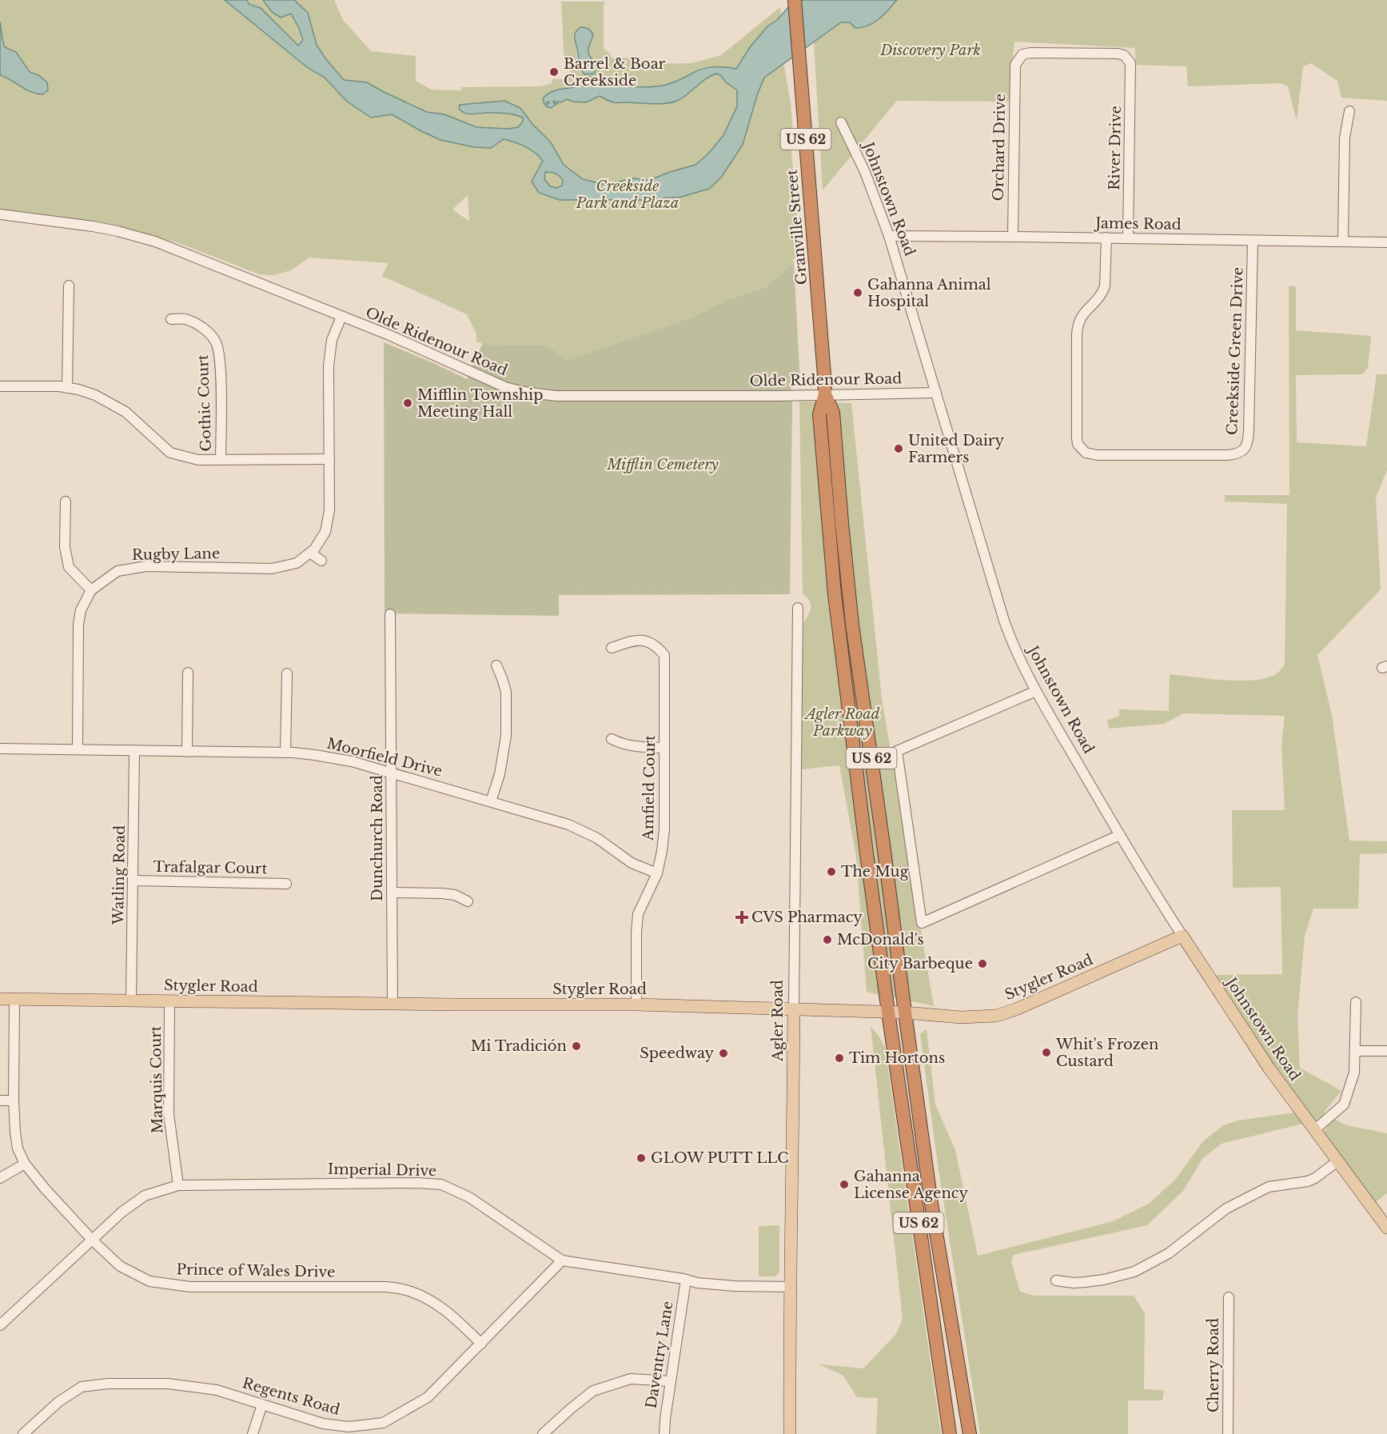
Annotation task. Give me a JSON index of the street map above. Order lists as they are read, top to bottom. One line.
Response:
{"streets":{"highway":["US 62","Granville Street"],"main road":["Johnstown Road","Stygler Road","Agler Road"],"street":["Orchard Drive","River Drive","James Road","Olde Ridenour Road","Creekside Green Drive","Gothic Court","Rugby Lane","Moorfield Drive","Amfield Court","Dunchurch Road","Trafalgar Court","Watling Road","Marquis Court","Imperial Drive","Prince of Wales Drive","Daventry Lane","Cherry Road","Regents Road"]},"crossings":[["US 62","Granville Street"],["US 62","Olde Ridenour Road"],["US 62","Stygler Road"],["Orchard Drive","River Drive"],["Orchard Drive","James Road"],["River Drive","James Road"],["Johnstown Road","James Road"],["Johnstown Road","Olde Ridenour Road"],["Johnstown Road","Stygler Road"],["James Road","Creekside Green Drive"],["Granville Street","Olde Ridenour Road"],["Olde Ridenour Road","Rugby Lane"],["Rugby Lane","Moorfield Drive"],["Moorfield Drive","Amfield Court"],["Moorfield Drive","Dunchurch Road"],["Moorfield Drive","Watling Road"],["Amfield Court","Stygler Road"],["Dunchurch Road","Stygler Road"],["Trafalgar Court","Watling Road"],["Watling Road","Stygler Road"],["Stygler Road","Agler Road"],["Stygler Road","Marquis Court"],["Stygler Road","Prince of Wales Drive"],["Agler Road","Imperial Drive"],["Marquis Court","Imperial Drive"],["Imperial Drive","Prince of Wales Drive"],["Imperial Drive","Daventry Lane"],["Imperial Drive","Regents Road"],["Prince of Wales Drive","Regents Road"]],"parks":["Discovery Park","Creekside Park and Plaza","Mifflin Cemetery","Agler Road Parkway"],"places":{"other":["Barrel & Boar Creekside","Gahanna Animal Hospital","Mifflin Township Meeting Hall","United Dairy Farmers","The Mug","McDonald's","City Barbeque","Mi Tradición","Whit's Frozen Custard","Speedway","Tim Hortons","GLOW PUTT LLC","Gahanna License Agency"],"health":["CVS Pharmacy"]}}
